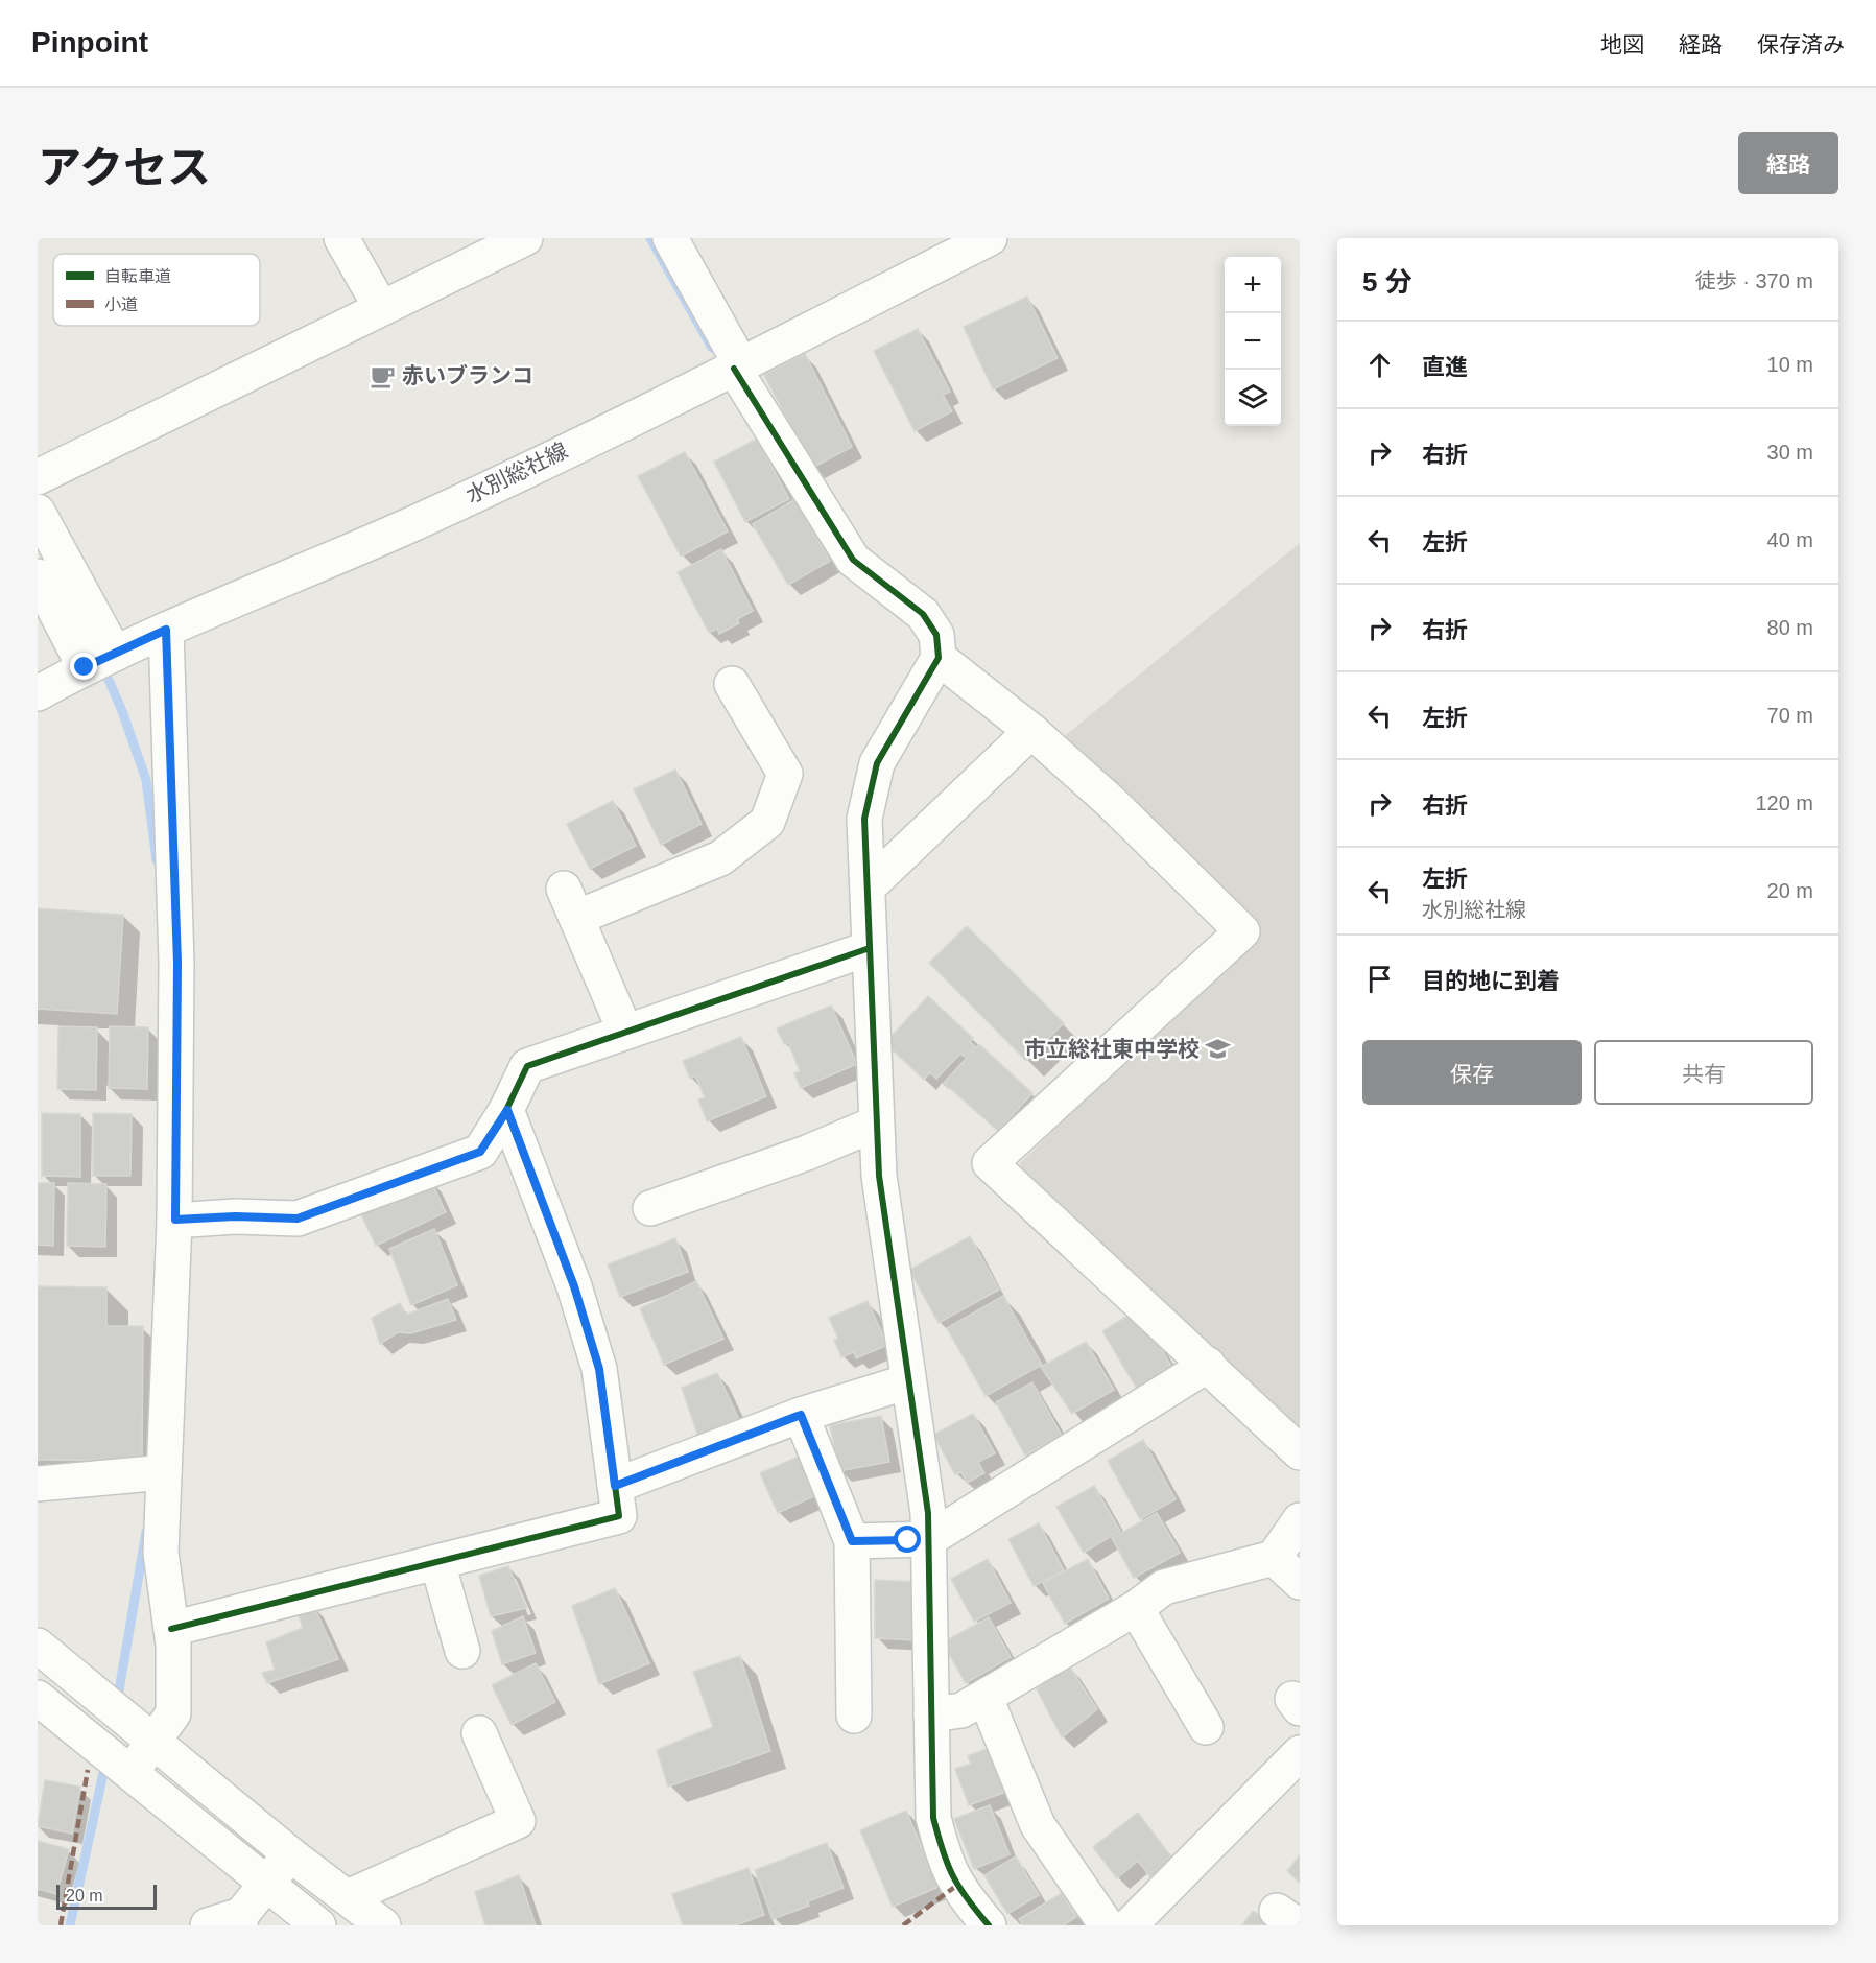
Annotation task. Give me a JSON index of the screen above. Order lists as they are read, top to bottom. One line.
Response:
{"streets":{"street":["水別総社線"]},"places":{"cafe":["赤いブランコ"],"school or university":["市立総社東中学校"]},"legend":["自転車道","小道"],"scale_bar":"20 m","page":{"header":"Pinpoint","nav":["地図","経路","保存済み"],"title":"アクセス","buttons":["経路",["保存","共有"]],"heading":["5 分","徒歩 · 370 m"],"map_buttons":["+","−"],"list":[["直進","10 m"],["右折","30 m"],["左折","40 m"],["右折","80 m"],["左折","70 m"],["右折","120 m"],["左折","水別総社線","20 m"],"目的地に到着"],"scale":"20 m"}}
